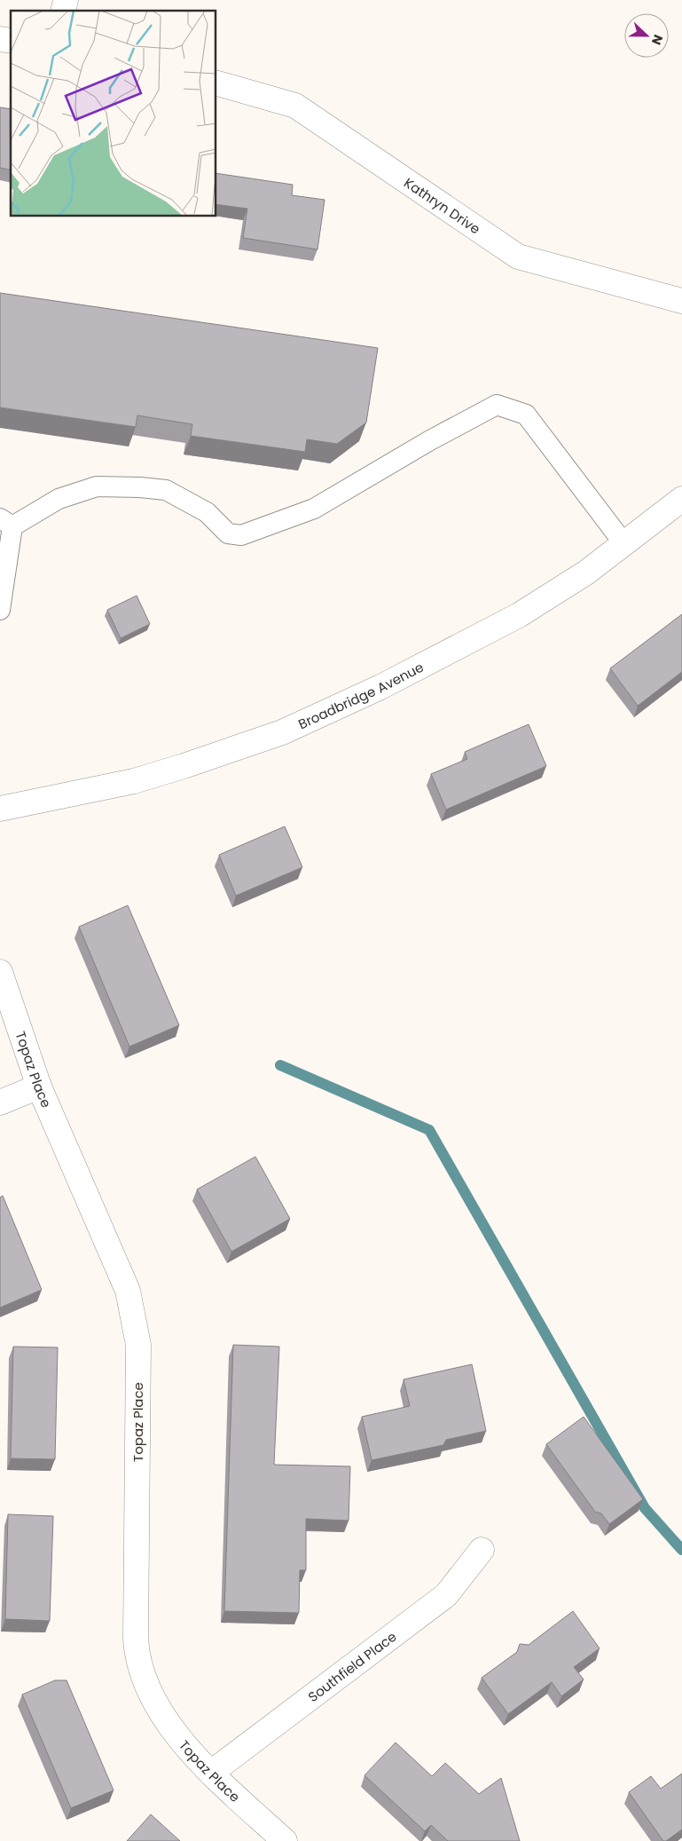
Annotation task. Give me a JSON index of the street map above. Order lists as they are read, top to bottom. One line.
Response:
{"streets":{"street":["Kathryn Drive","Broadbridge Avenue","Topaz Place","Southfield Place"]},"crossings":[["Topaz Place","Southfield Place"]],"north":"right"}
